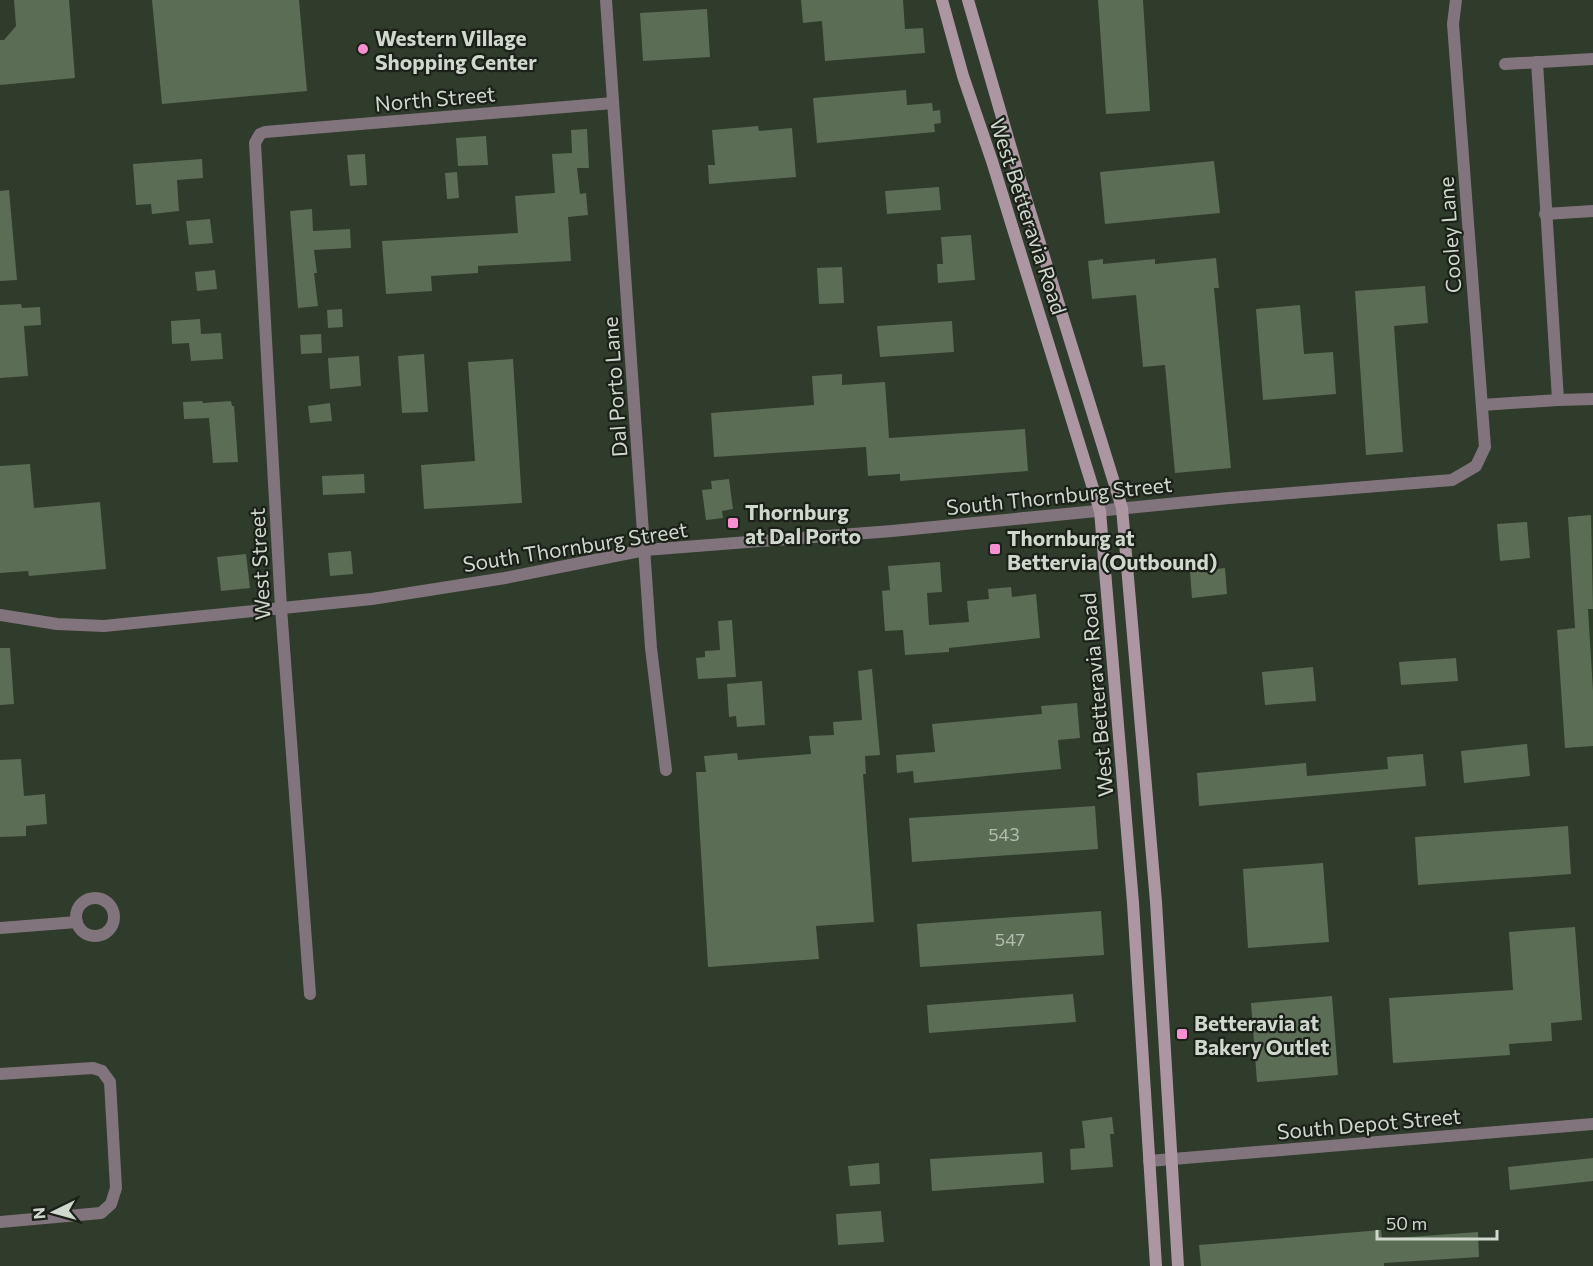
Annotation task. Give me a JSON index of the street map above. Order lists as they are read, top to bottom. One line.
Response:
{"streets":{"main road":["West Betteravia Road"],"street":["North Street","Cooley Lane","Dal Porto Lane","South Thornburg Street","West Street","South Depot Street"]},"crossings":[["North Street","Dal Porto Lane"],["North Street","West Street"],["West Betteravia Road","South Thornburg Street"],["West Betteravia Road","South Depot Street"],["Cooley Lane","South Thornburg Street"],["Dal Porto Lane","South Thornburg Street"],["South Thornburg Street","West Street"]],"places":{"other":["Western Village Shopping Center"],"transit":["Thornburg at Dal Porto","Thornburg at Bettervia (Outbound)","Betteravia at Bakery Outlet"]},"house_numbers":["543","547"],"scale_bar":"50 m","north":"left"}
